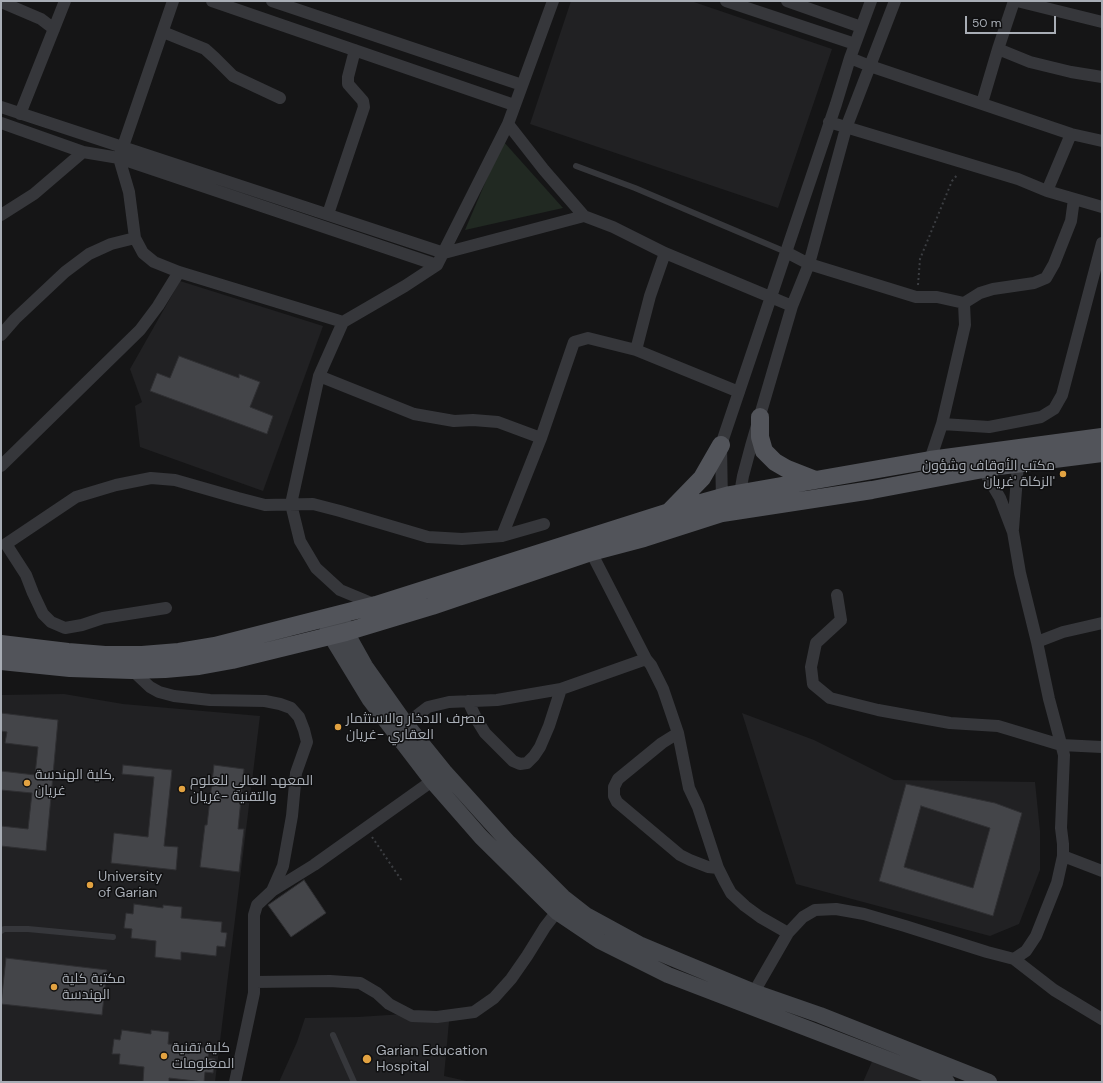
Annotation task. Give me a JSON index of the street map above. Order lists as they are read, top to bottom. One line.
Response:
{"places":["مكتب الأوقاف وشؤون الزكاة 'غريان'","مصرف الادخار والاستثمار العقاري -غريان","كلية الهندسة, غريان","المعهد العالي للعلوم والتقنية -غريان","University of Garian","مكتبة كلية الهندسة","كلية تقنية المعلومات","Garian Education Hospital"],"scale_bar":"50 m"}
